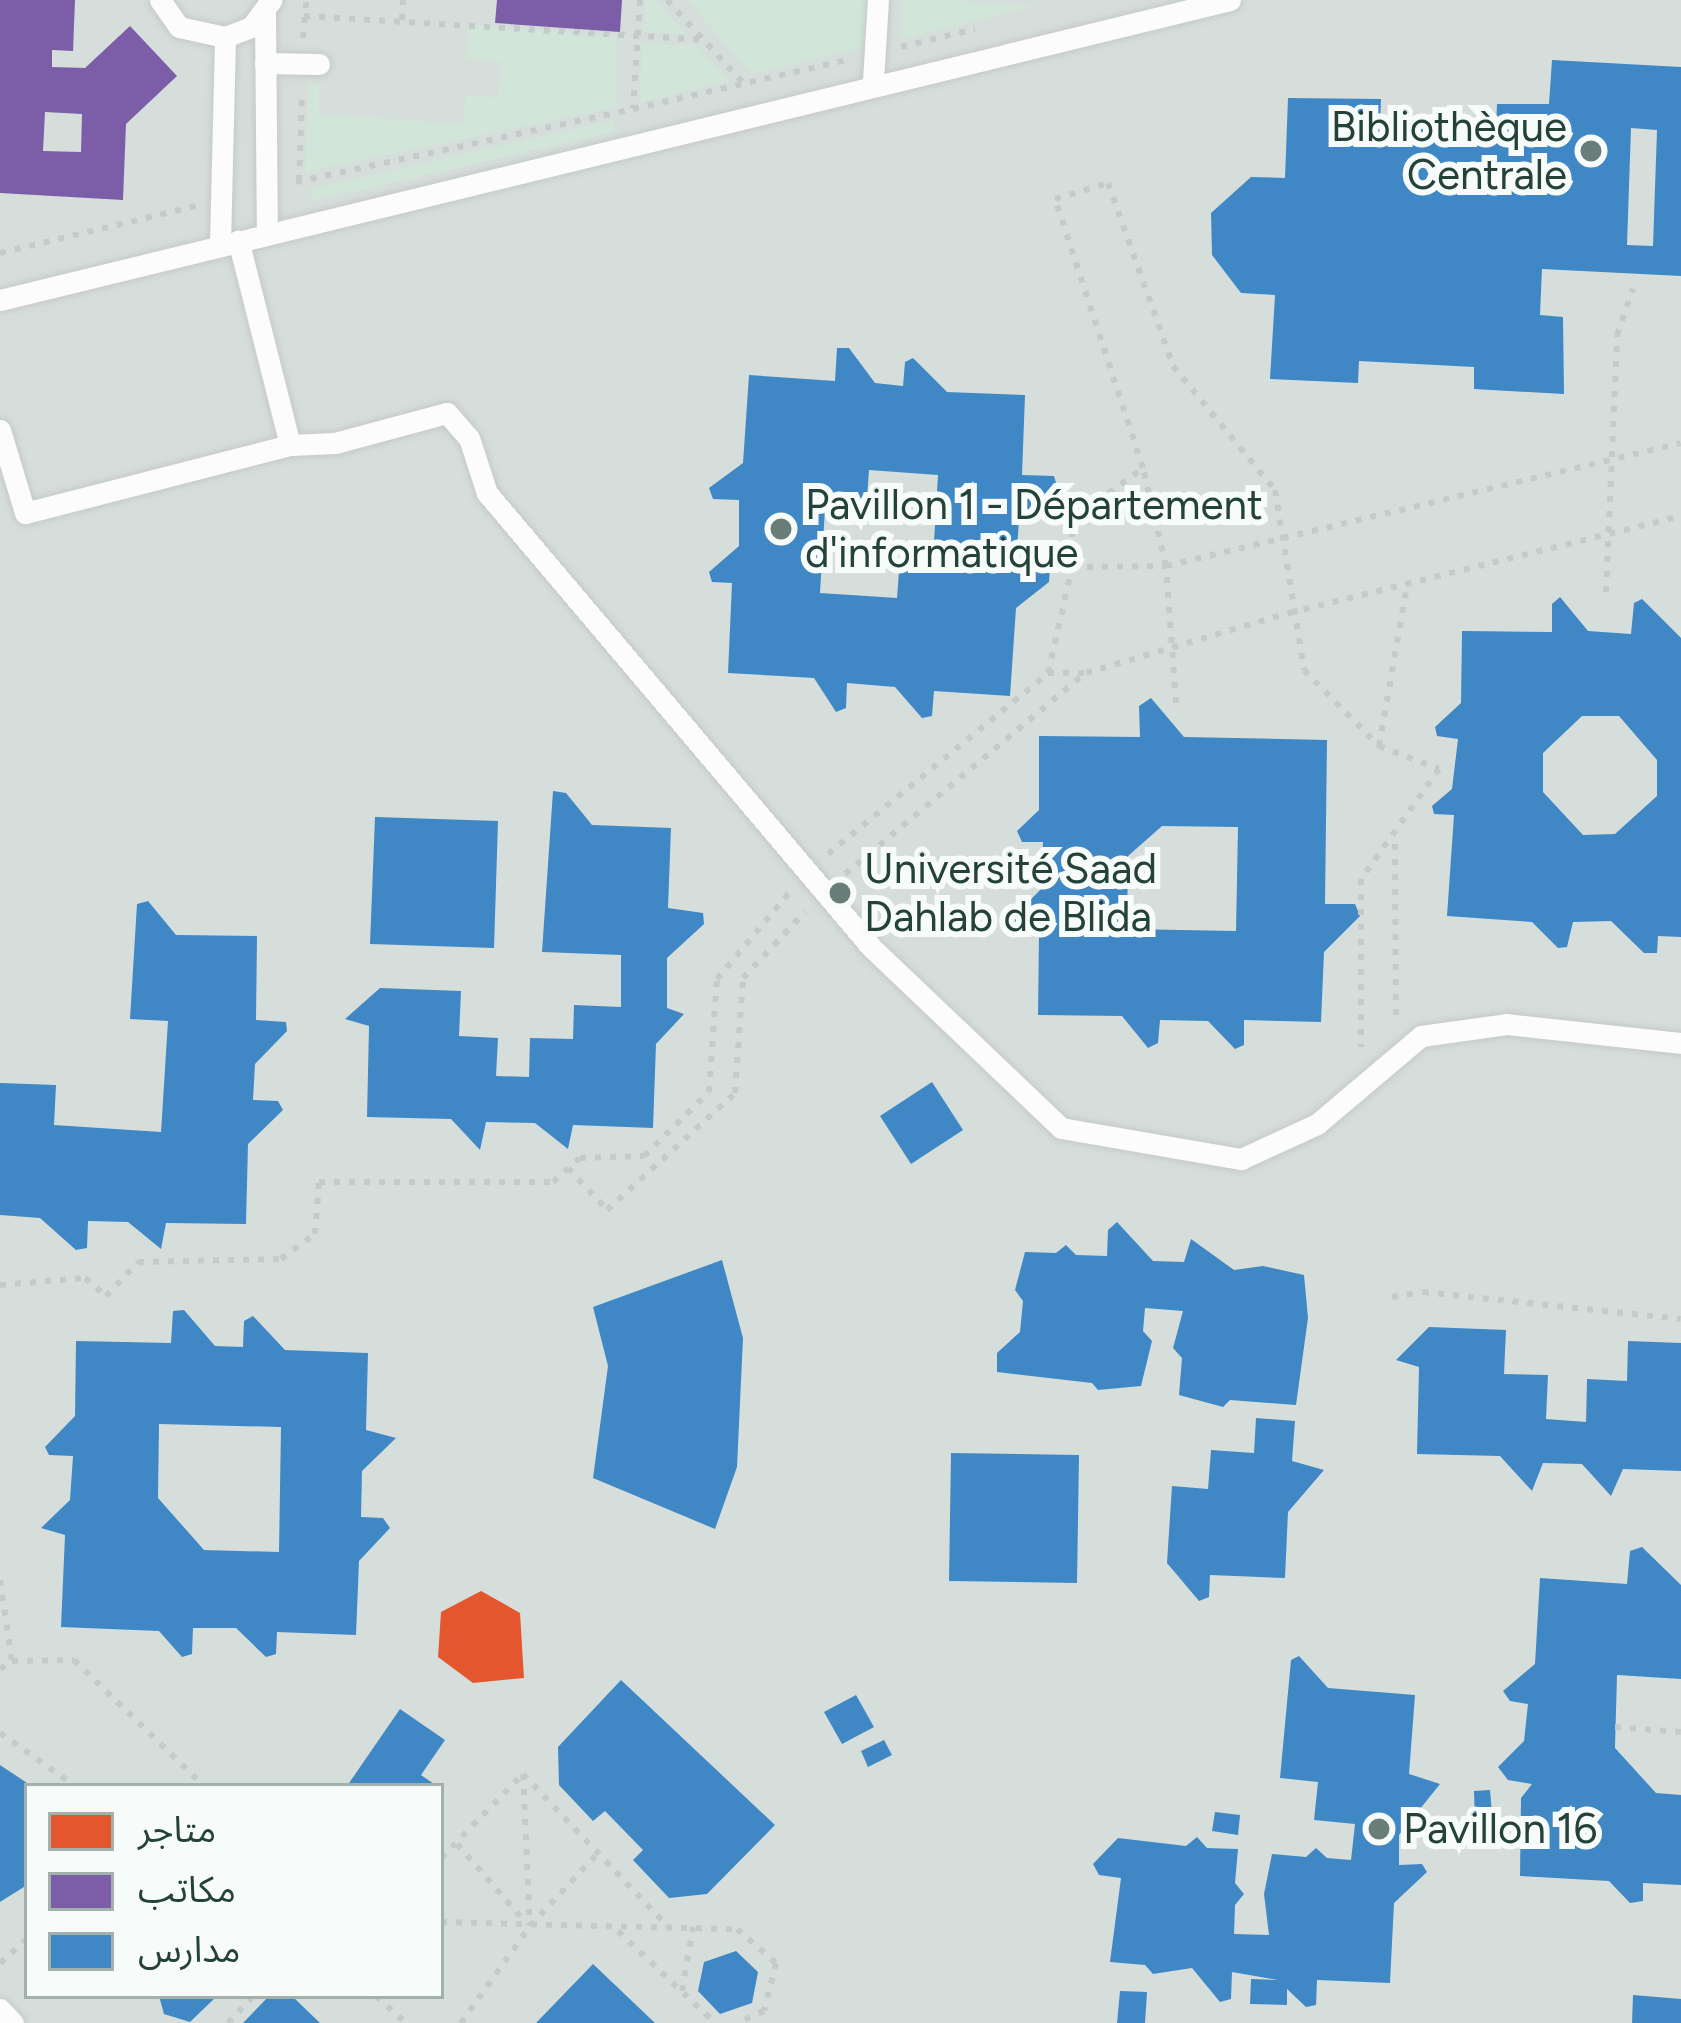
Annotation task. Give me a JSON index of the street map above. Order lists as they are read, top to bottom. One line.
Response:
{"places":["Bibliothèque Centrale","Pavillon 1 - Département d'informatique","Université Saad Dahlab de Blida","Pavillon 16"],"legend":["متاجر","مكاتب","مدارس"]}
